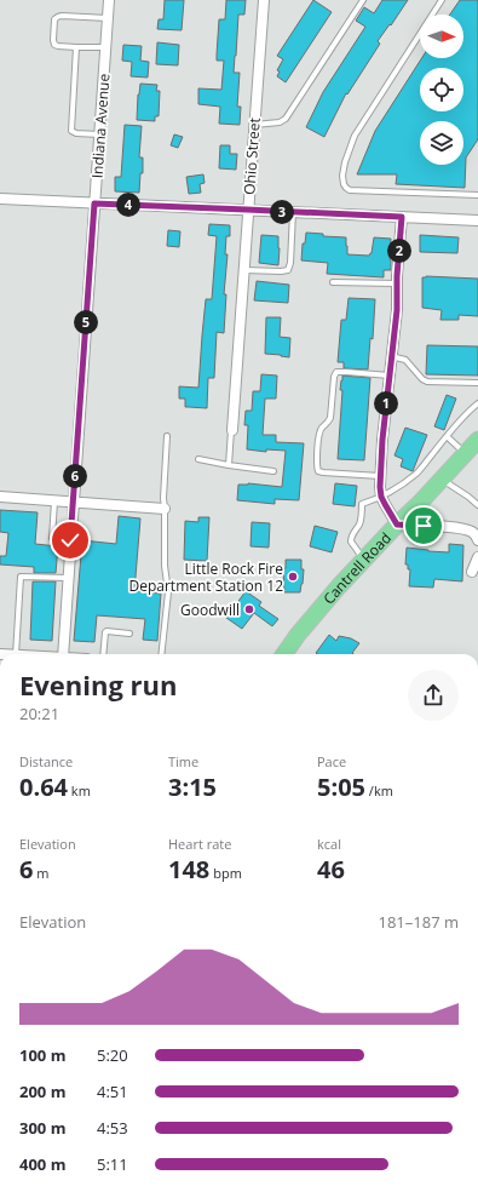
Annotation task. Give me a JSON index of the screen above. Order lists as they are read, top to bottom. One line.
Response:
{"streets":{"main road":["Cantrell Road"],"street":["Indiana Avenue","Ohio Street"]},"places":["Little Rock Fire Department Station 12","Goodwill"],"north":"right","page":{"pins":["4","3","2","5","1","6"],"heading":["Evening run","20:21"],"stats":[["Distance","0.64 km"],["Time","3:15"],["Pace","5:05 /km"],["Elevation","6 m"],["Heart rate","148 bpm"],["kcal","46"]],"chart":["Elevation","181–187 m"],"list":[{"name":"100 m","note":"5:20"},{"name":"200 m","note":"4:51"},{"name":"300 m","note":"4:53"},{"name":"400 m","note":"5:11"}]}}
